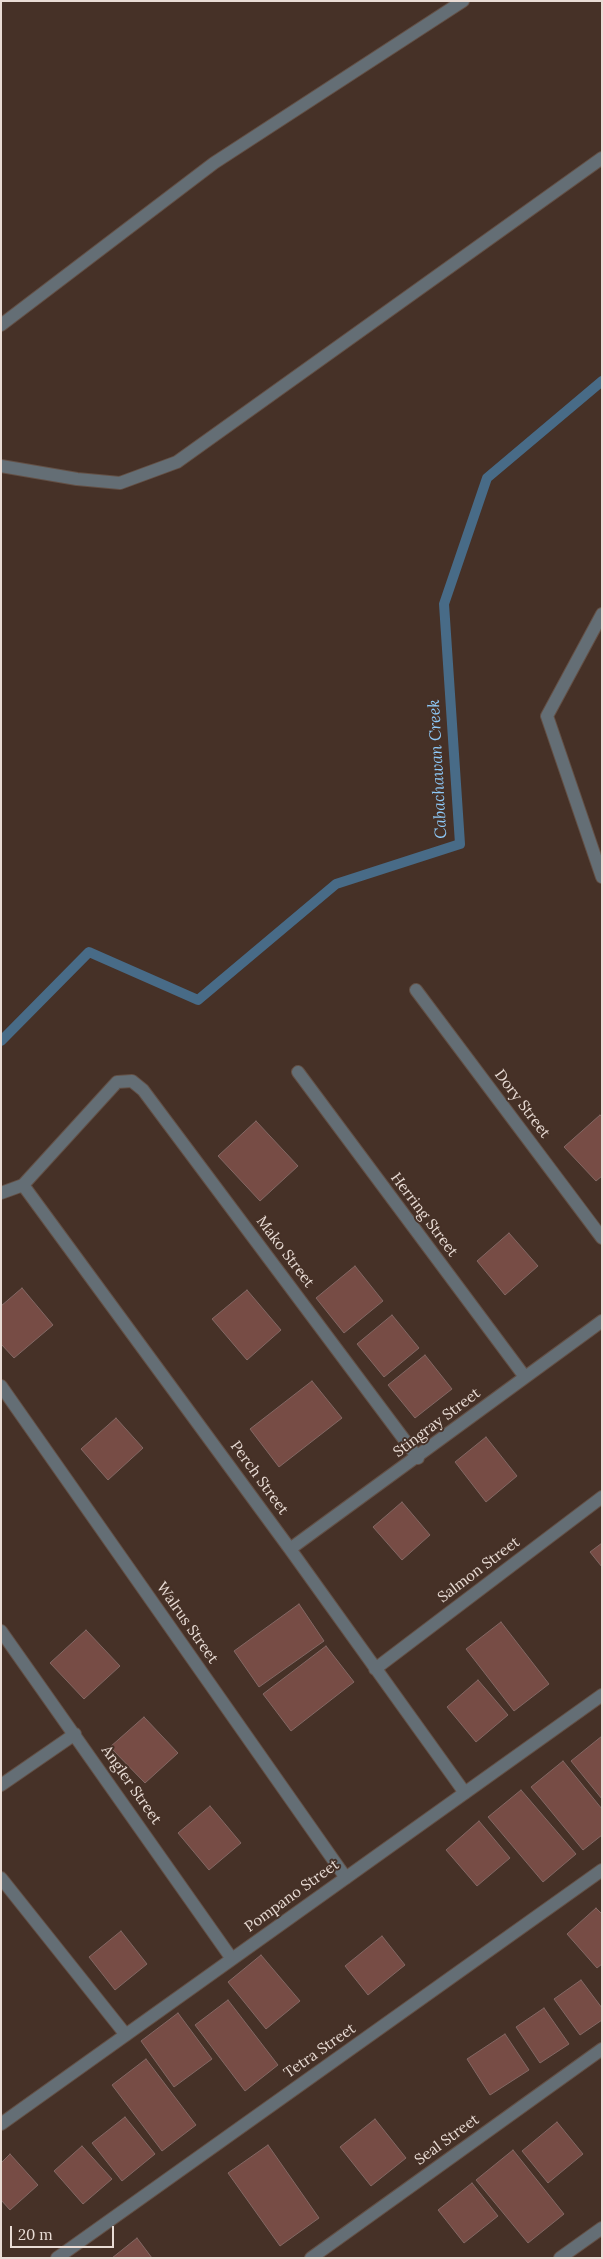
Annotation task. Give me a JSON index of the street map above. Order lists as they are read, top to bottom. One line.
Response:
{"streets":{"street":["Dory Street","Herring Street","Mako Street","Stingray Street","Perch Street","Salmon Street","Walrus Street","Angler Street","Pompano Street","Tetra Street","Seal Street"]},"crossings":[["Herring Street","Stingray Street"],["Mako Street","Stingray Street"],["Mako Street","Perch Street"],["Stingray Street","Perch Street"],["Perch Street","Salmon Street"],["Perch Street","Pompano Street"],["Walrus Street","Pompano Street"],["Angler Street","Pompano Street"]],"water":["Cabachawan Creek"],"scale_bar":"20 m"}
